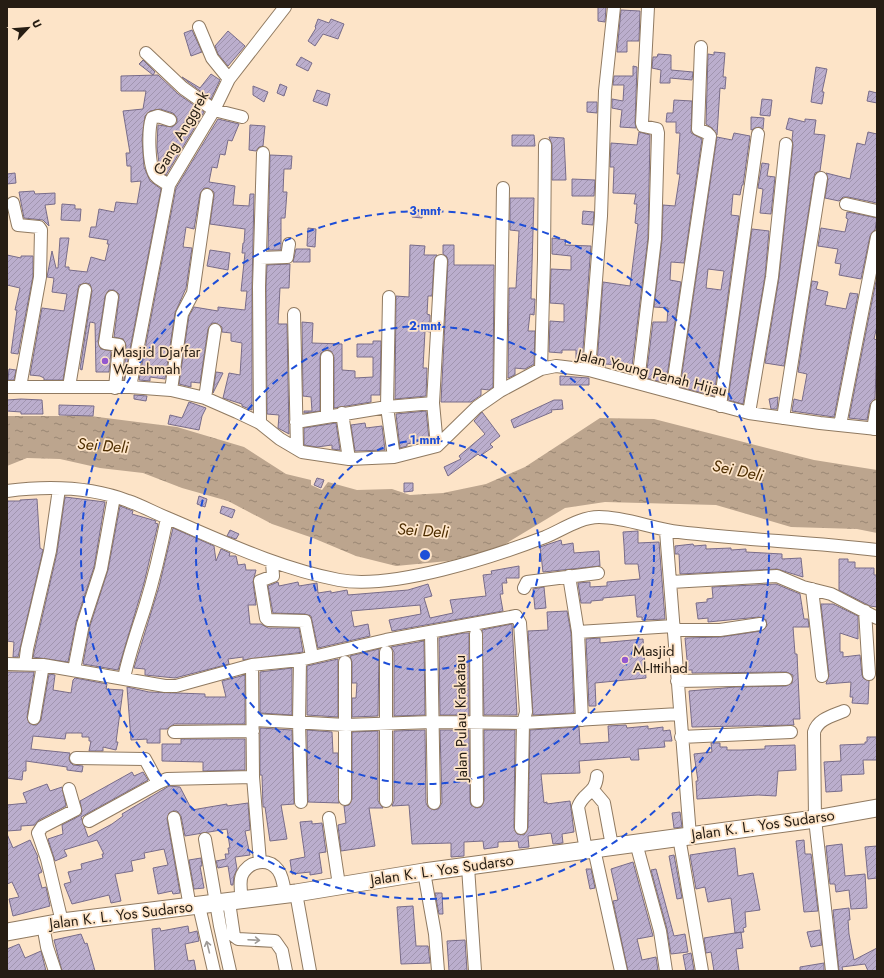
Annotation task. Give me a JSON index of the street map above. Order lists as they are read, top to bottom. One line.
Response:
{"streets":{"highway":["Jalan K. L. Yos Sudarso"],"street":["Gang Anggrek","Jalan Young Panah Hijau","Jalan Pulau Krakatau"]},"crossings":[["Gang Anggrek","Jalan Young Panah Hijau"]],"water":["Sei Deli"],"places":["Masjid Dja'far Warahmah","Masjid Al-Ittihad"],"north":"top right","rings":["3 mnt","2 mnt","1 mnt"]}
